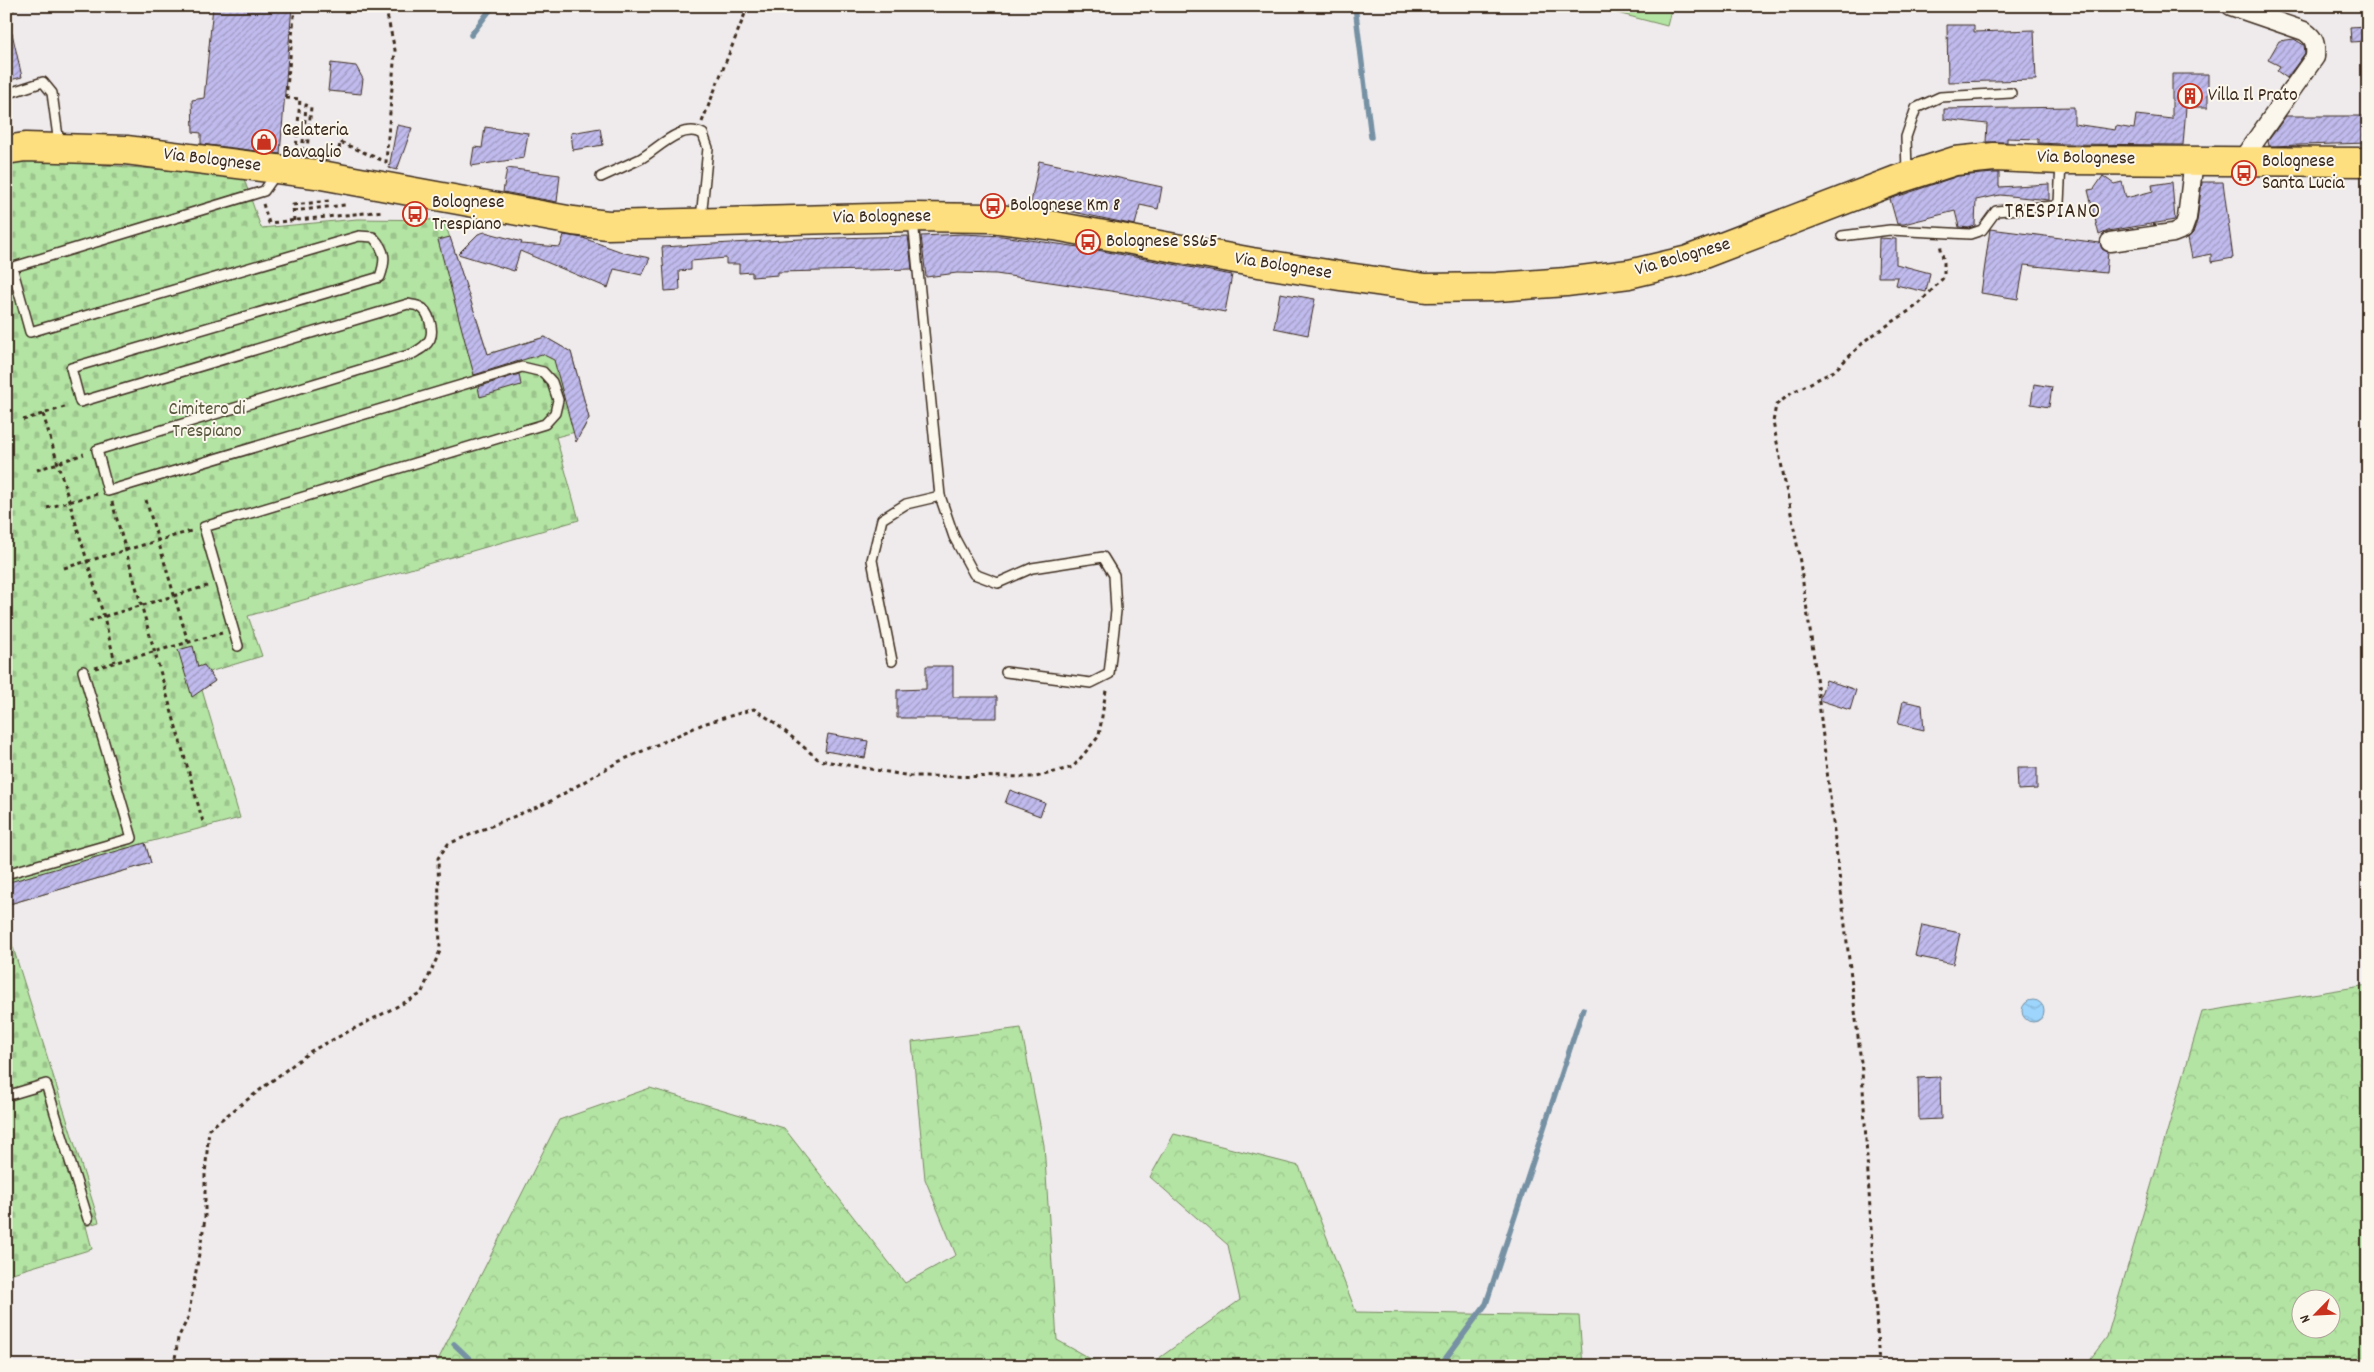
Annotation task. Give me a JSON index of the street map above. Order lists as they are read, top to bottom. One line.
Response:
{"streets":{"main road":["Via Bolognese"]},"districts":["TRESPIANO"],"parks":["Cimitero di Trespiano"],"places":{"building":["Villa Il Prato"],"shop":["Gelateria Bavaglio"],"bus stop":["Bolognese Santa Lucia","Bolognese Km 8","Bolognese Trespiano","Bolognese SS65"]},"north":"bottom left"}
